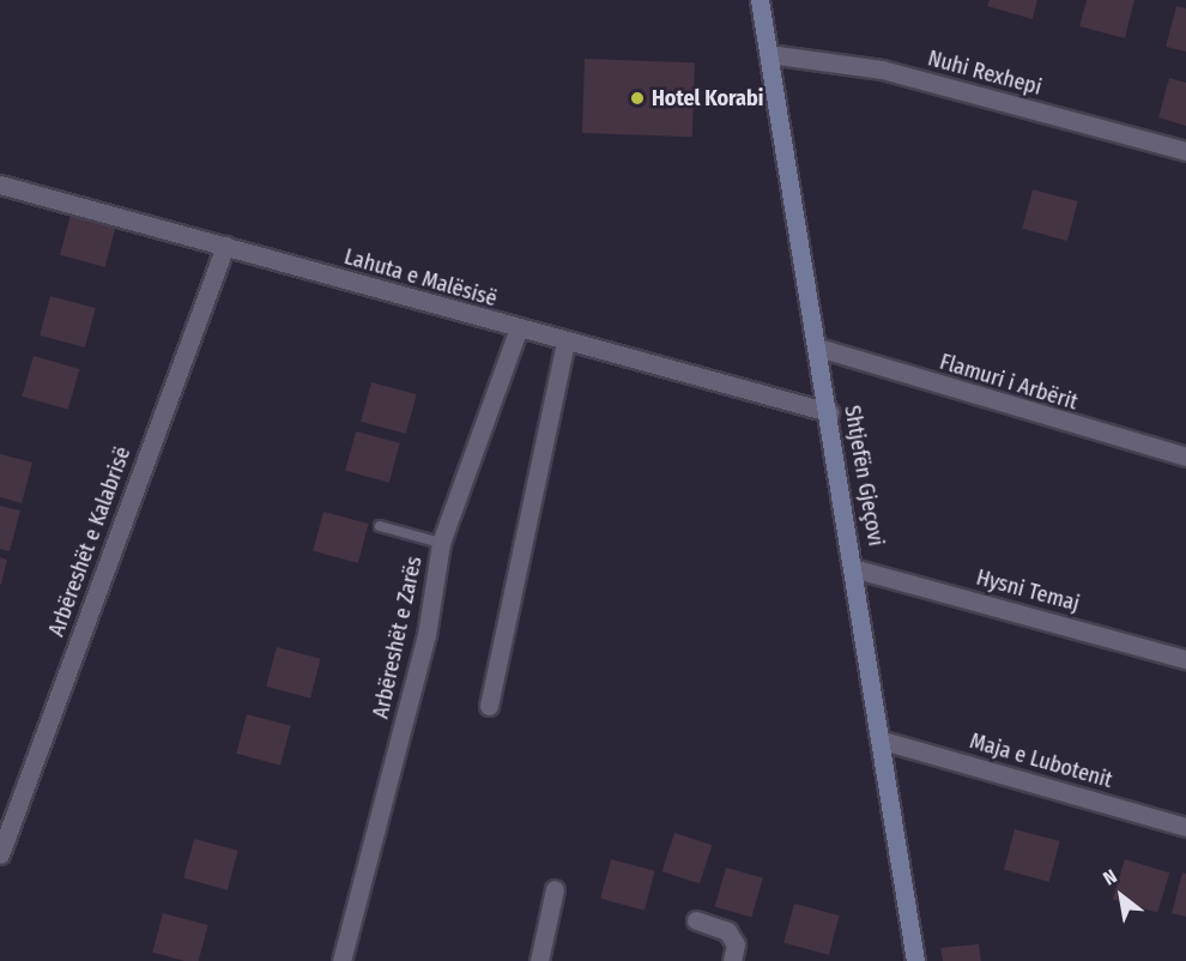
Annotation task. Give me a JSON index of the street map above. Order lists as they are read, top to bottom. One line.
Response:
{"streets":{"street":["Nuhi Rexhepi","Lahuta e Malësisë","Flamuri i Arbërit","Shtjefën Gjeçovi","Arbëreshët e Kalabrisë","Hysni Temaj","Arbëreshët e Zarës","Maja e Lubotenit"]},"crossings":[["Nuhi Rexhepi","Shtjefën Gjeçovi"],["Lahuta e Malësisë","Shtjefën Gjeçovi"],["Lahuta e Malësisë","Arbëreshët e Kalabrisë"],["Lahuta e Malësisë","Arbëreshët e Zarës"],["Flamuri i Arbërit","Shtjefën Gjeçovi"],["Shtjefën Gjeçovi","Hysni Temaj"],["Shtjefën Gjeçovi","Maja e Lubotenit"]],"places":["Hotel Korabi"],"north":"top left"}
